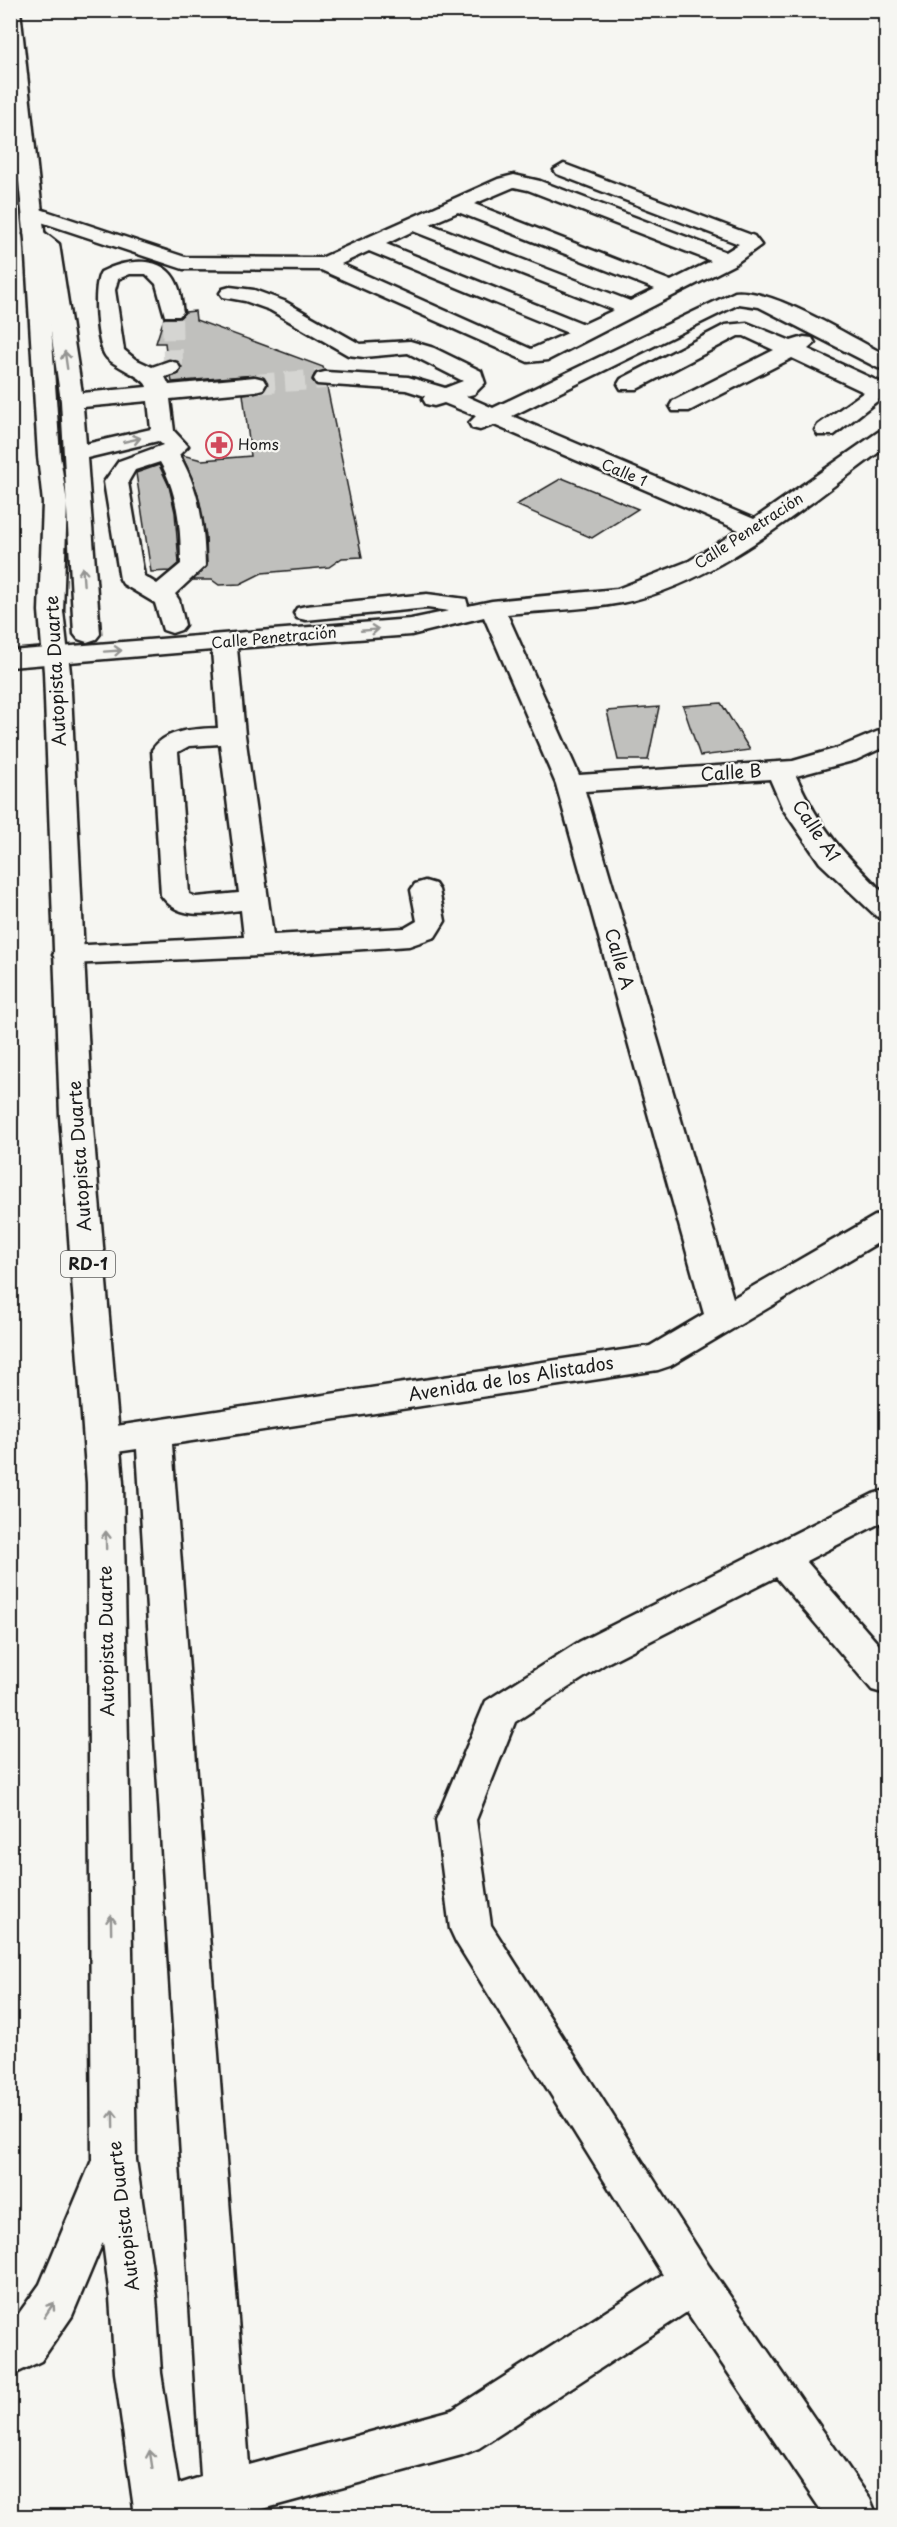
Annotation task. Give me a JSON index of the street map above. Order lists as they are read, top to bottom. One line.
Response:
{"streets":{"main road":["Calle Penetración","Autopista Duarte","Calle B","Calle A1","Calle A","RD-1","Avenida de los Alistados"]},"crossings":[["Calle Penetración","Autopista Duarte"],["Calle Penetración","Calle A"],["Autopista Duarte","Avenida de los Alistados"],["Calle B","Calle A1"],["Calle B","Calle A"],["Calle A","Avenida de los Alistados"]],"places":{"pharmacy":["Homs"]}}
